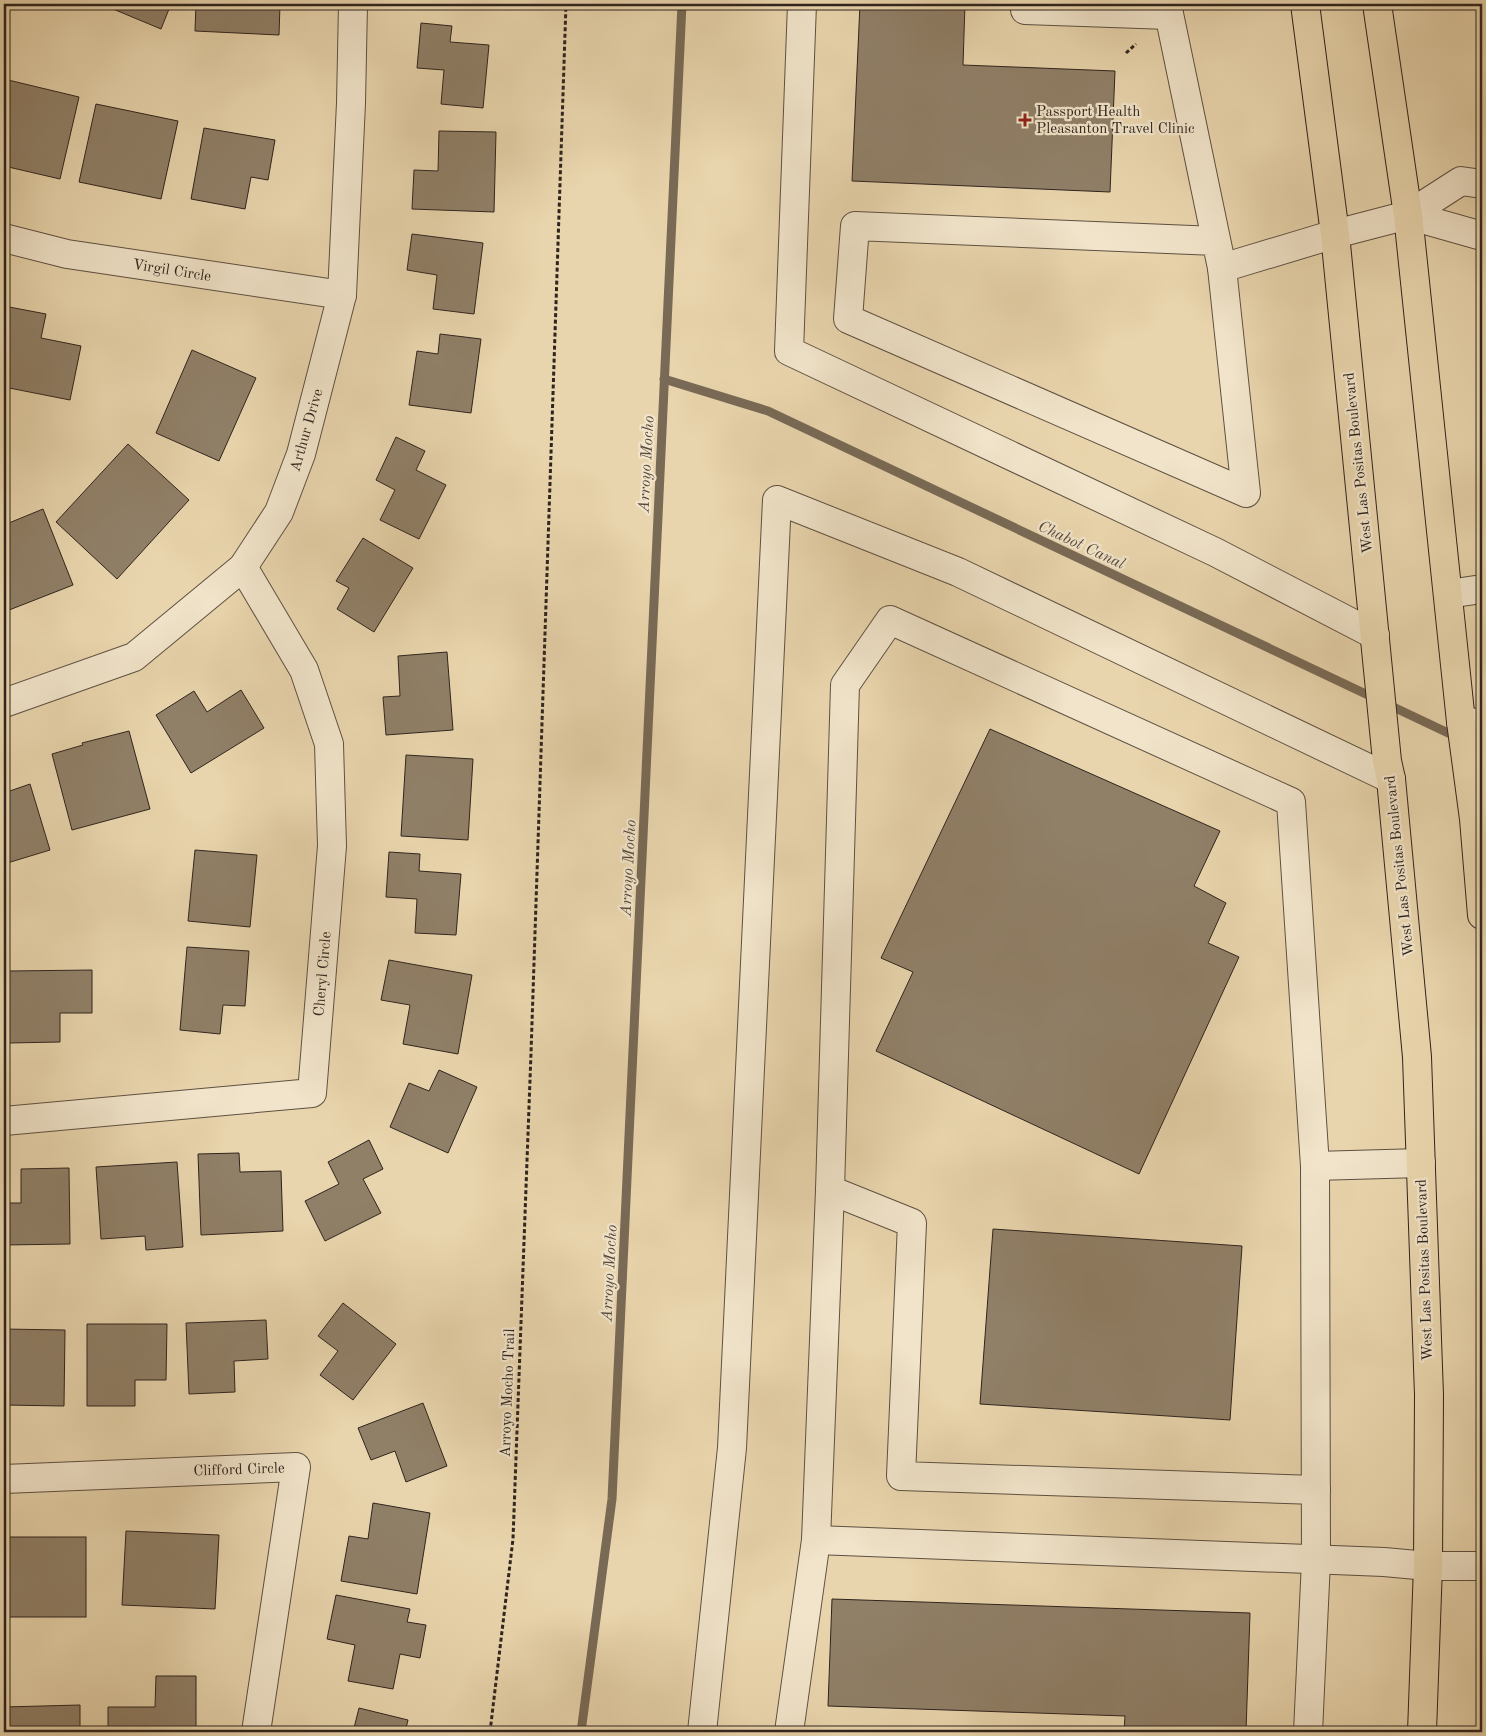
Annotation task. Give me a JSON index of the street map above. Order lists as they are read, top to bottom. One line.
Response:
{"streets":{"main road":["West Las Positas Boulevard"],"street":["Virgil Circle","Arthur Drive","Cheryl Circle","Clifford Circle"],"path":["Arroyo Mocho Trail"]},"crossings":[["Virgil Circle","Arthur Drive"],["Arthur Drive","Cheryl Circle"]],"water":["Arroyo Mocho","Chabot Canal"],"places":{"health":["Passport Health Pleasanton Travel Clinic"]}}
